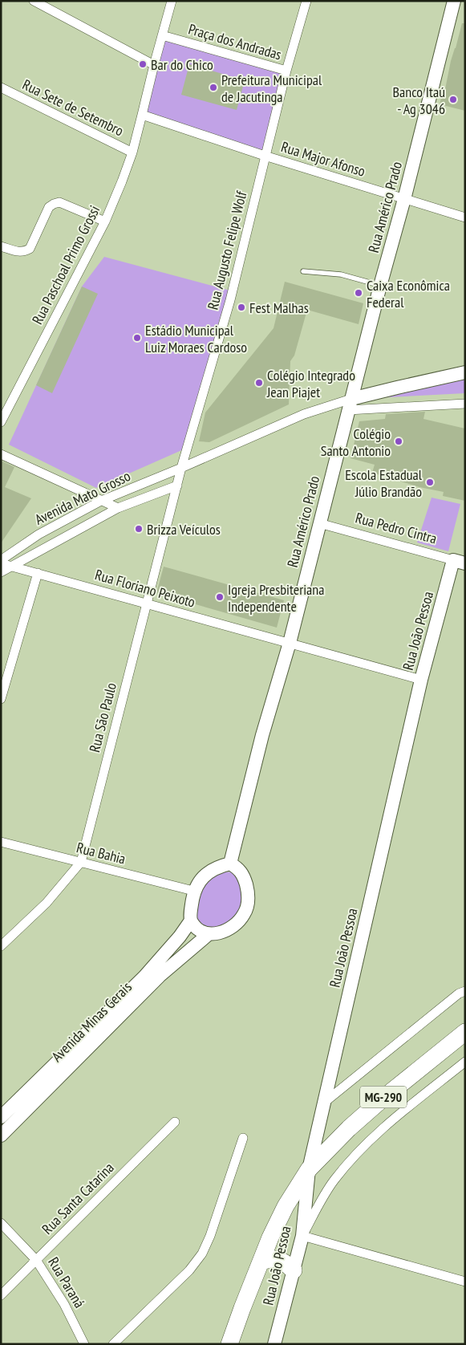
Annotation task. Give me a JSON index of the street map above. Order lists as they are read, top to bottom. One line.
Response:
{"streets":{"highway":["MG-290"],"street":["Praça dos Andradas","Rua Sete de Setembro","Rua Major Afonso","Rua Américo Prado","Rua Augusto Felipe Wolf","Rua Paschoal Primo Grossi","Avenida Mato Grosso","Rua Pedro Cintra","Rua Floriano Peixoto","Rua João Pessoa","Rua São Paulo","Rua Bahia","Avenida Minas Gerais","Rua Santa Catarina","Rua Paraná"]},"crossings":[["Praça dos Andradas","Rua Major Afonso"],["Praça dos Andradas","Rua Augusto Felipe Wolf"],["Rua Sete de Setembro","Rua Paschoal Primo Grossi"],["Rua Major Afonso","Rua Américo Prado"],["Rua Major Afonso","Rua Augusto Felipe Wolf"],["Rua Américo Prado","Avenida Mato Grosso"],["Rua Américo Prado","Rua Pedro Cintra"],["Rua Américo Prado","Rua Floriano Peixoto"],["Rua Américo Prado","Rua Bahia"],["Rua Américo Prado","Avenida Minas Gerais"],["Rua Augusto Felipe Wolf","Avenida Mato Grosso"],["Rua Augusto Felipe Wolf","Rua São Paulo"],["Avenida Mato Grosso","Rua Floriano Peixoto"],["Avenida Mato Grosso","Rua São Paulo"],["Rua Pedro Cintra","Rua João Pessoa"],["Rua Floriano Peixoto","Rua João Pessoa"],["Rua Floriano Peixoto","Rua São Paulo"],["Rua João Pessoa","MG-290"],["Rua São Paulo","Rua Bahia"],["Rua Bahia","Avenida Minas Gerais"],["Rua Santa Catarina","Rua Paraná"]],"places":["Bar do Chico","Prefeitura Municipal de Jacutinga","Banco Itaú - Ag 3046","Caixa Econômica Federal","Fest Malhas","Estádio Municipal Luiz Moraes Cardoso","Colégio Integrado Jean Piajet","Colégio Santo Antonio","Escola Estadual Júlio Brandão","Brizza Veículos","Igreja Presbiteriana Independente"]}
